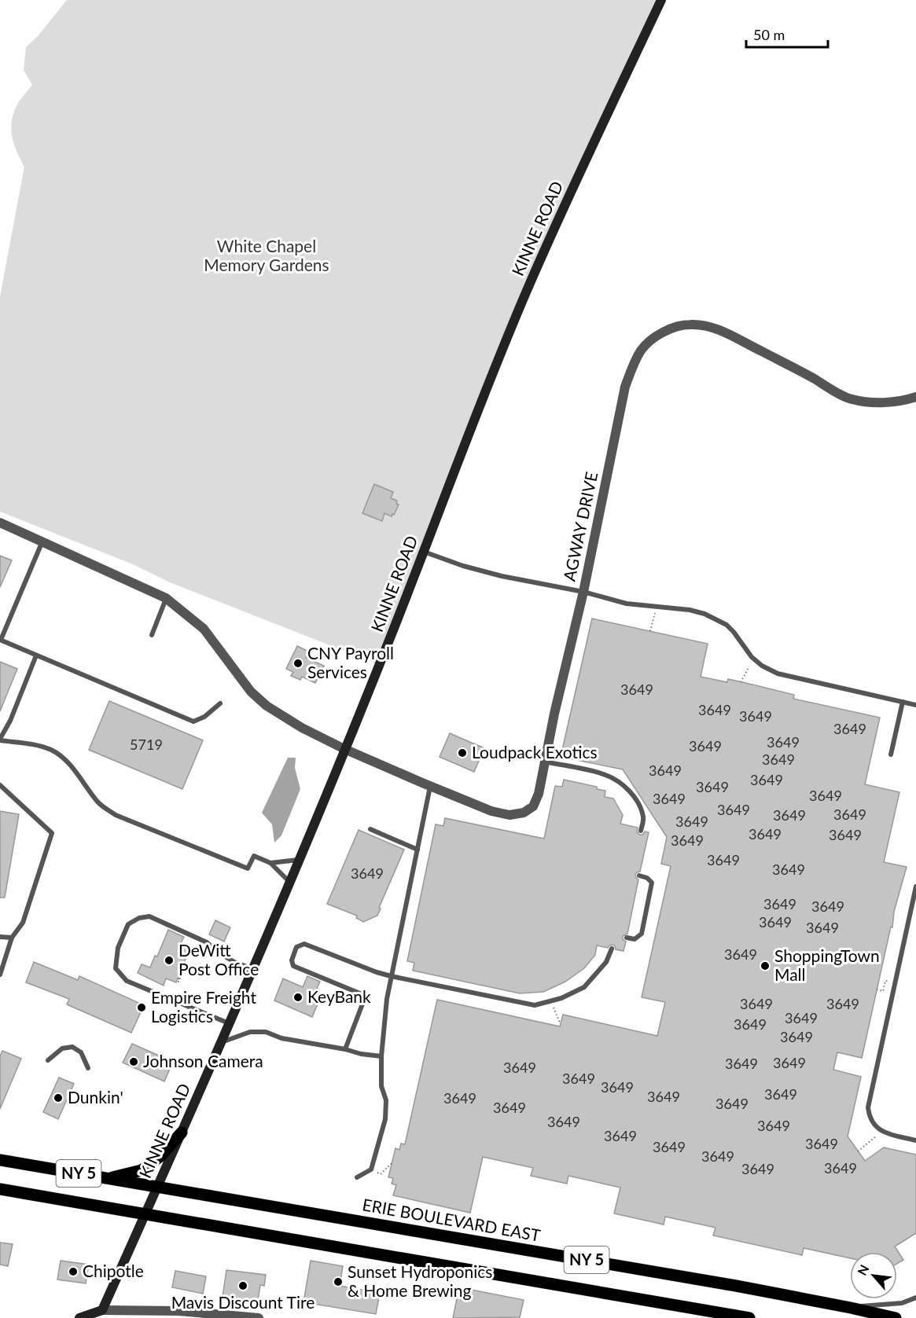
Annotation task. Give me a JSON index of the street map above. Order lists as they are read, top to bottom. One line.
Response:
{"streets":{"main road":["NY 5","ERIE BOULEVARD EAST"],"street":["KINNE ROAD","AGWAY DRIVE"]},"crossings":[["KINNE ROAD","AGWAY DRIVE"],["KINNE ROAD","NY 5"],["KINNE ROAD","ERIE BOULEVARD EAST"]],"parks":["White Chapel Memory Gardens"],"places":["CNY Payroll Services","Loudpack Exotics","DeWitt Post Office","ShoppingTown Mall","KeyBank","Empire Freight Logistics","Johnson Camera","Dunkin'","Chipotle","Sunset Hydroponics & Home Brewing","Mavis Discount Tire"],"house_numbers":["3649","3649","3649","3649","3649","5719","3649","3649","3649","3649","3649","3649","3649","3649","3649","3649","3649","3649","3649","3649","3649","3649","3649","3649","3649","3649","3649","3649","3649","3649","3649","3649","3649","3649","3649","3649","3649","3649","3649","3649","3649","3649","3649","3649","3649","3649","3649","3649","3649","3649","3649"],"scale_bar":"50 m","north":"top left"}
